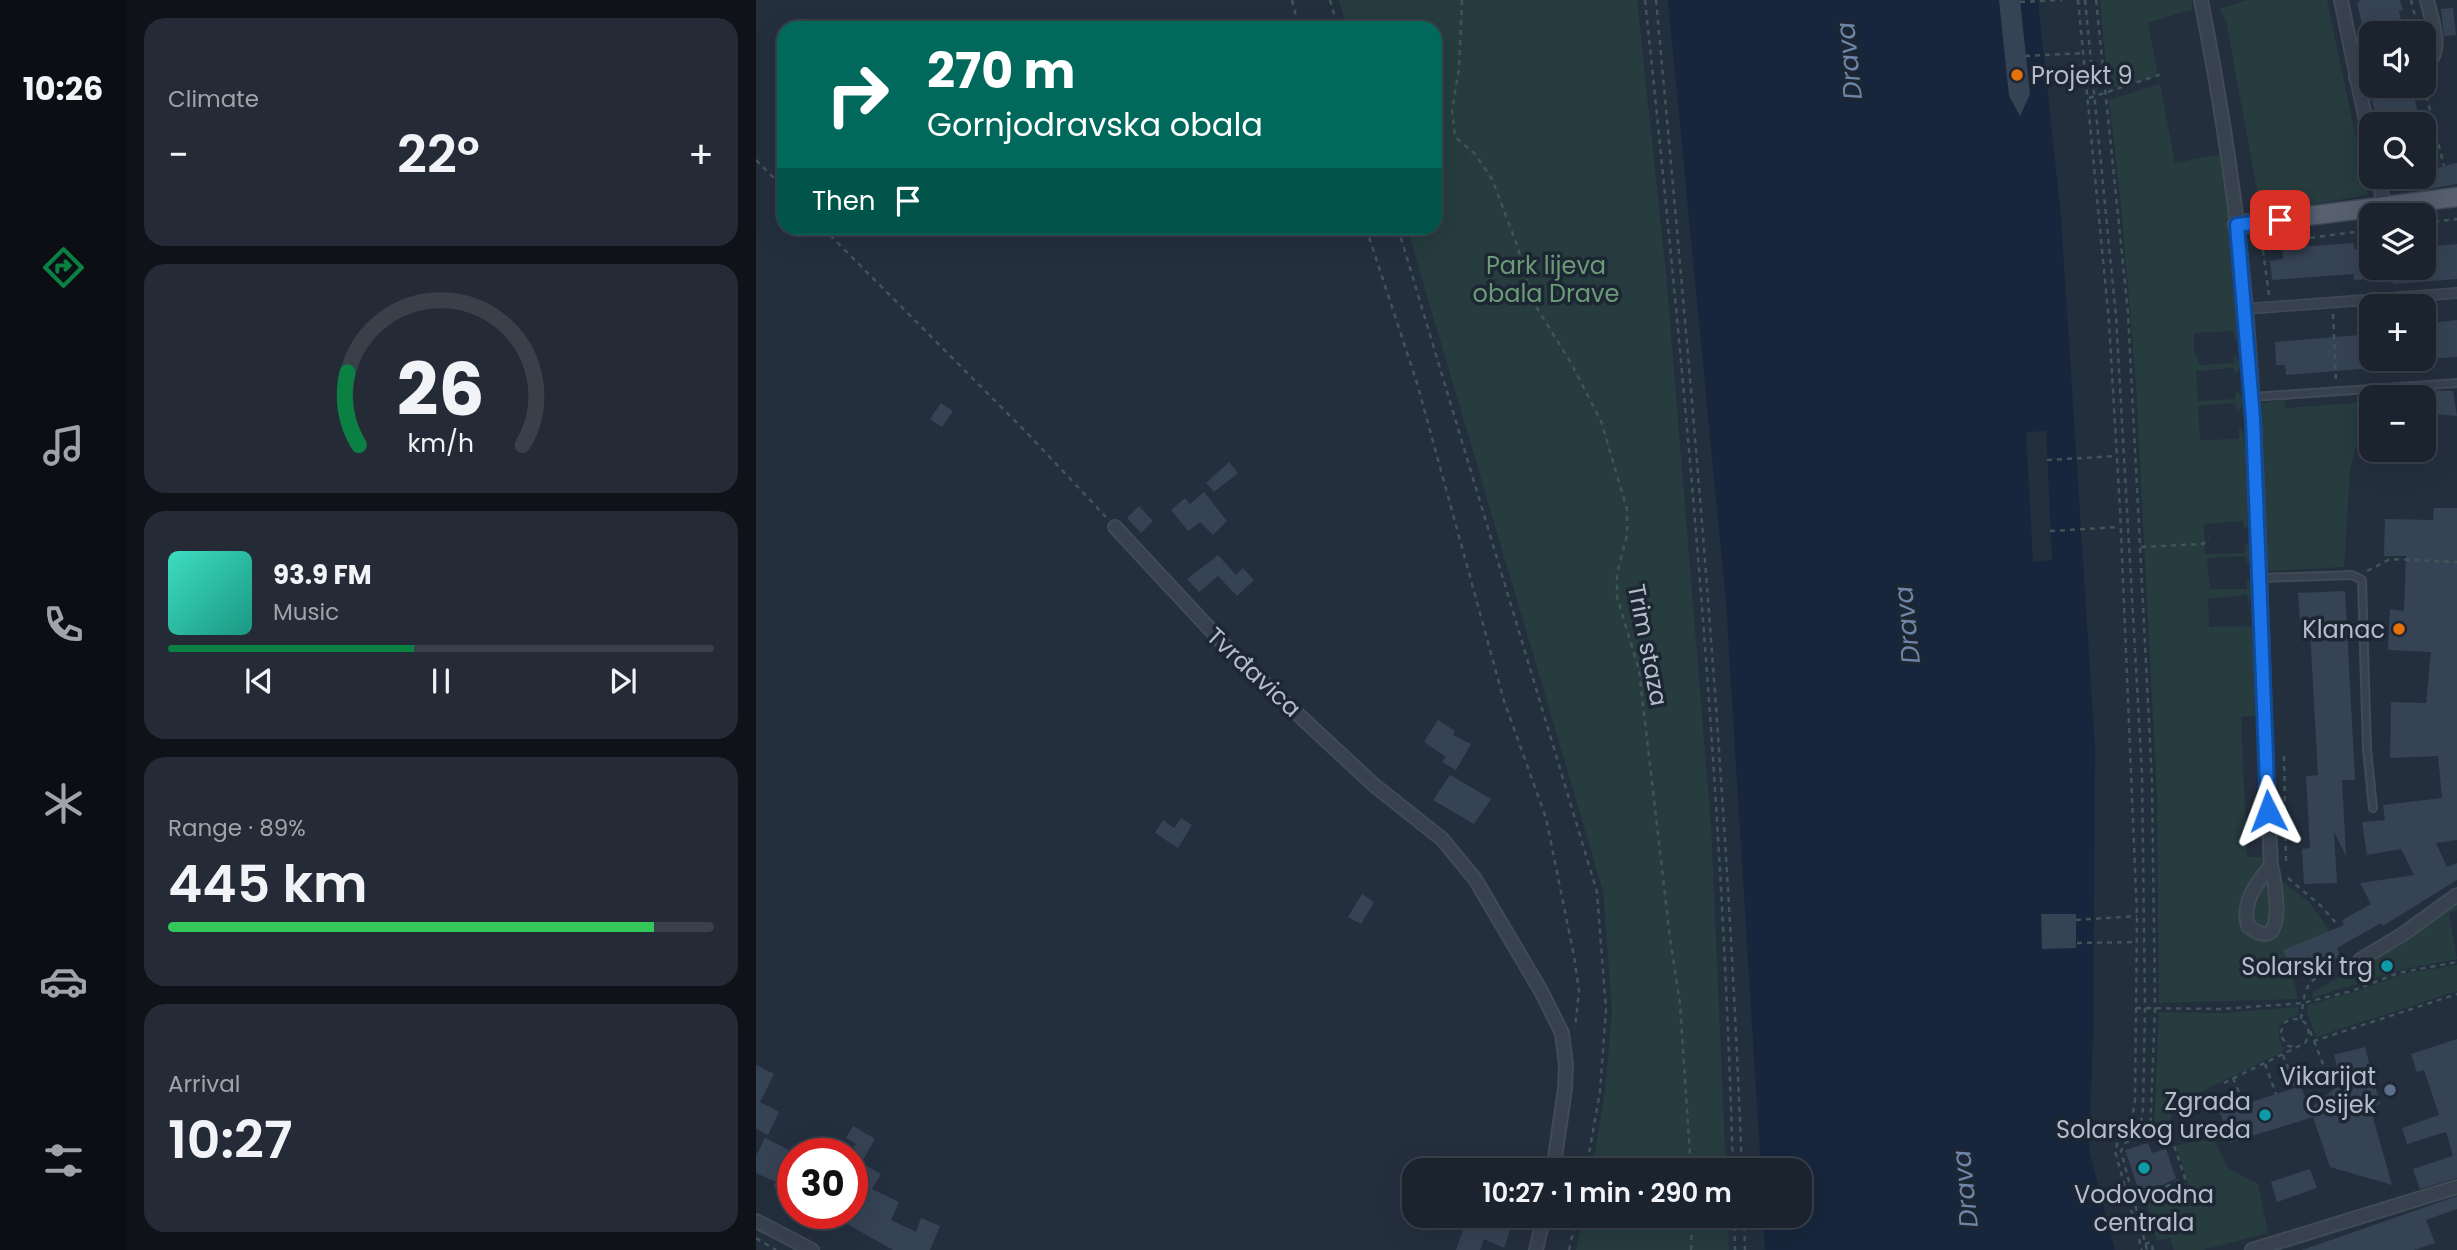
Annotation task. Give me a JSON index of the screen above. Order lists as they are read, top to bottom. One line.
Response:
{"streets":{"street":["Tvrđavica"],"path":["Trim staza"]},"water":["Drava"],"parks":["Park lijeva obala Drave"],"places":["Projekt 9","Klanac","Solarski trg","Vikarijat Osijek","Zgrada Solarskog ureda","Vodovodna centrala"],"page":{"tabs":"10:26","tile":["Climate",["Range · 89%","445 km"],["Arrival","10:27"]],"map_buttons":["+","−"],"turn":["270 m","Gornjodravska obala"],"heat":["−","22°","+"],"then":"Then","song":["93.9 FM","Music"],"limit":"30","trip":"10:27 · 1 min · 290 m","gauge":["26","km/h"]}}
